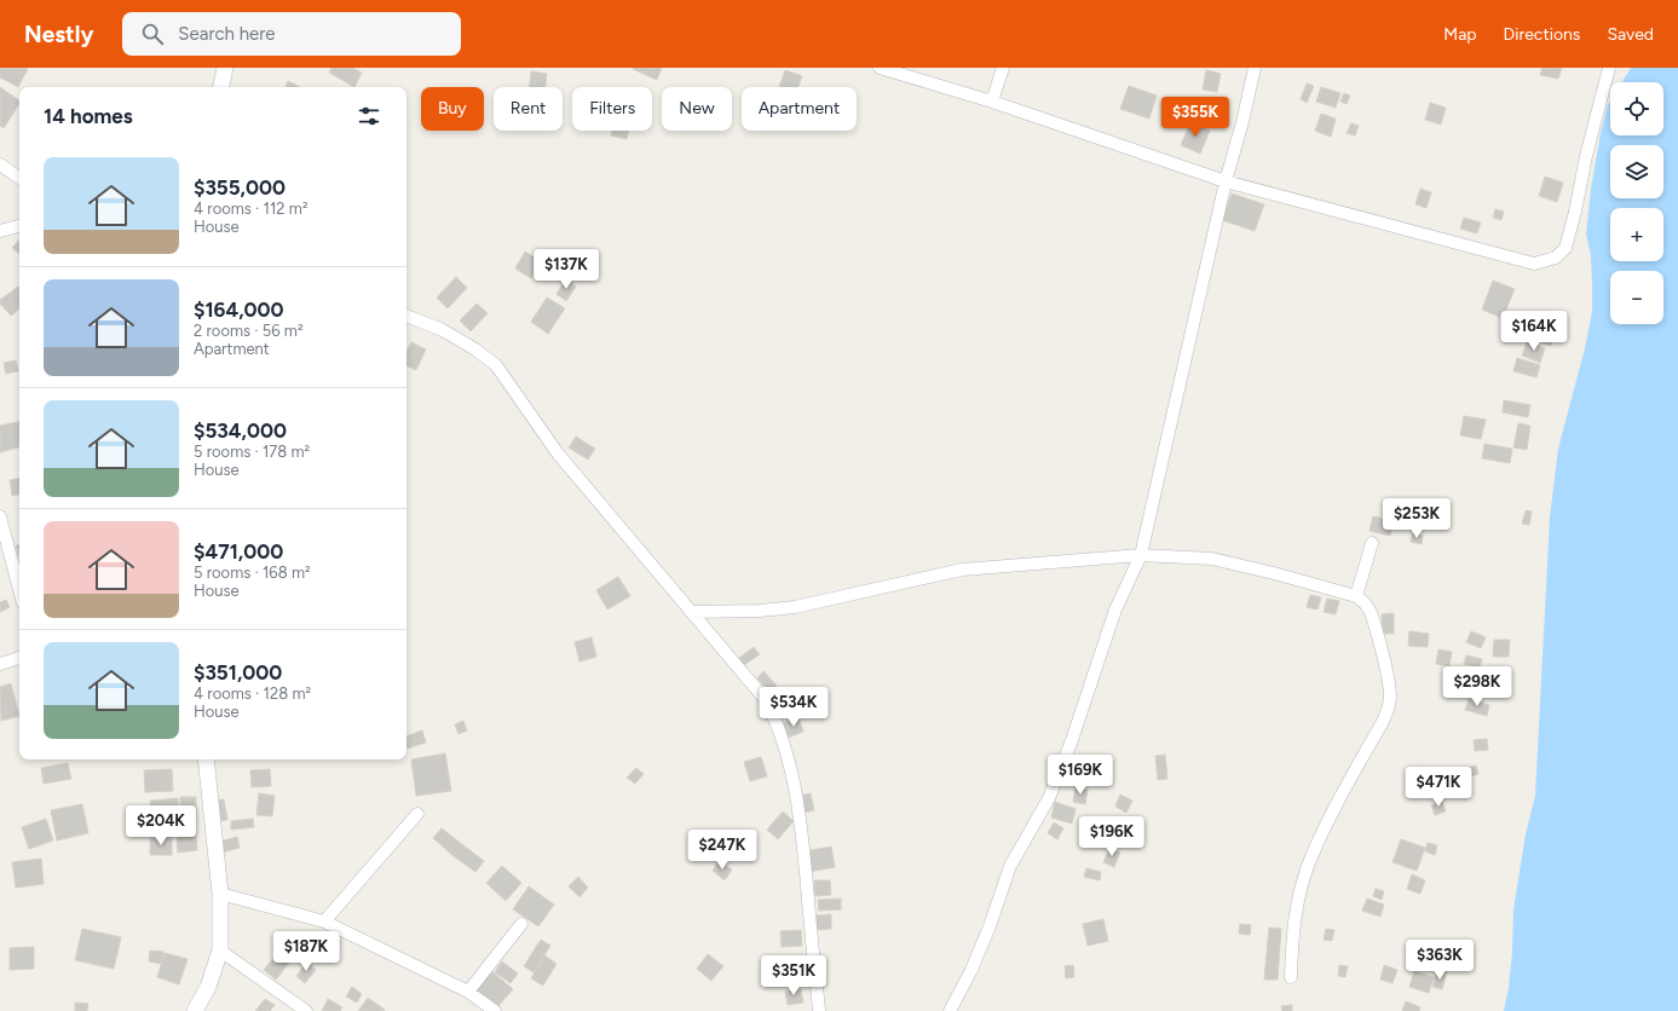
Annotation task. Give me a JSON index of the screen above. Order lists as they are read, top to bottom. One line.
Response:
{"page":{"header":"Nestly","search":"Search here","nav":["Map","Directions","Saved"],"map_buttons":["+","−"],"chip":["Buy","Rent","Filters","New","Apartment"],"heading":"14 homes","price":["$355K","$137K","$164K","$253K","$298K","$534K","$169K","$471K","$204K","$196K","$247K","$187K","$363K","$351K"],"list":[{"name":"$355,000","note":"4 rooms · 112 m² · House"},{"name":"$164,000","note":"2 rooms · 56 m² · Apartment"},{"name":"$534,000","note":"5 rooms · 178 m² · House"},{"name":"$471,000","note":"5 rooms · 168 m² · House"},{"name":"$351,000","note":"4 rooms · 128 m² · House"}]}}
